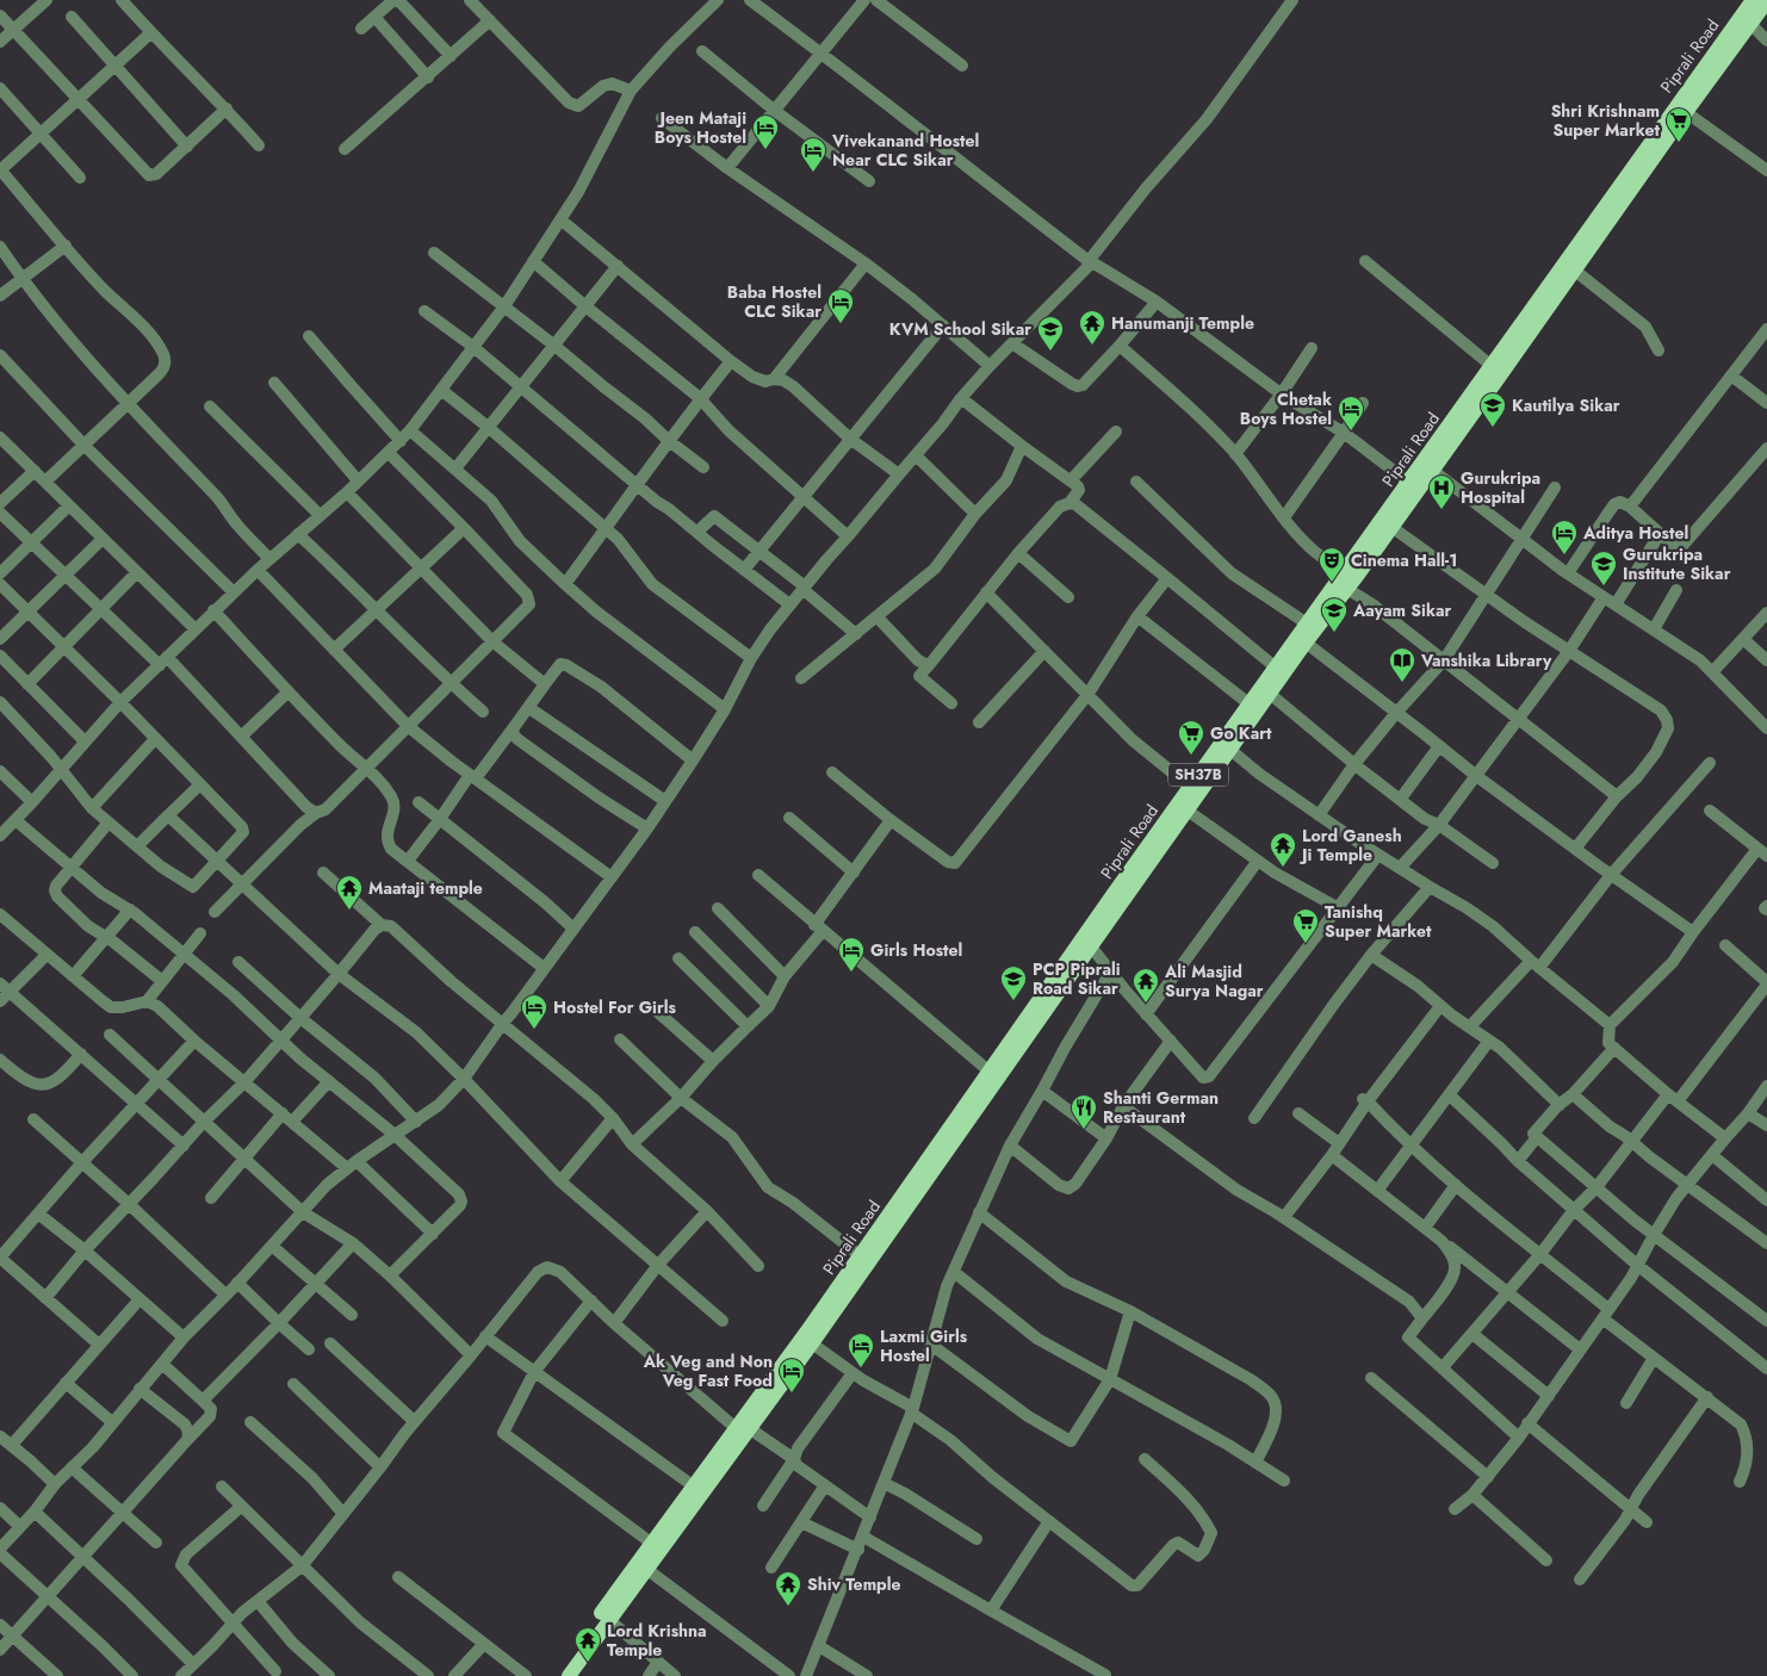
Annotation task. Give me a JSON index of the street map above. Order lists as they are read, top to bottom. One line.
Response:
{"streets":{"main road":["Piprali Road","SH37B"]},"places":{"supermarket":["Shri Krishnam Super Market","Go Kart","Tanishq Super Market"],"hotel":["Jeen Mataji Boys Hostel","Vivekanand Hostel Near CLC Sikar","Baba Hostel CLC Sikar","Chetak Boys Hostel","Aditya Hostel","Girls Hostel","Hostel For Girls","Laxmi Girls Hostel","Ak Veg and Non Veg Fast Food"],"temple":["Hanumanji Temple","Lord Ganesh Ji Temple","Maataji temple","Ali Masjid Surya Nagar","Shiv Temple","Lord Krishna Temple"],"school or university":["KVM School Sikar","Kautilya Sikar","Gurukripa Institute Sikar","Aayam Sikar","PCP Piprali Road Sikar"],"hospital":["Gurukripa Hospital"],"theatre":["Cinema Hall-1"],"library":["Vanshika Library"],"restaurant":["Shanti German Restaurant"]}}
